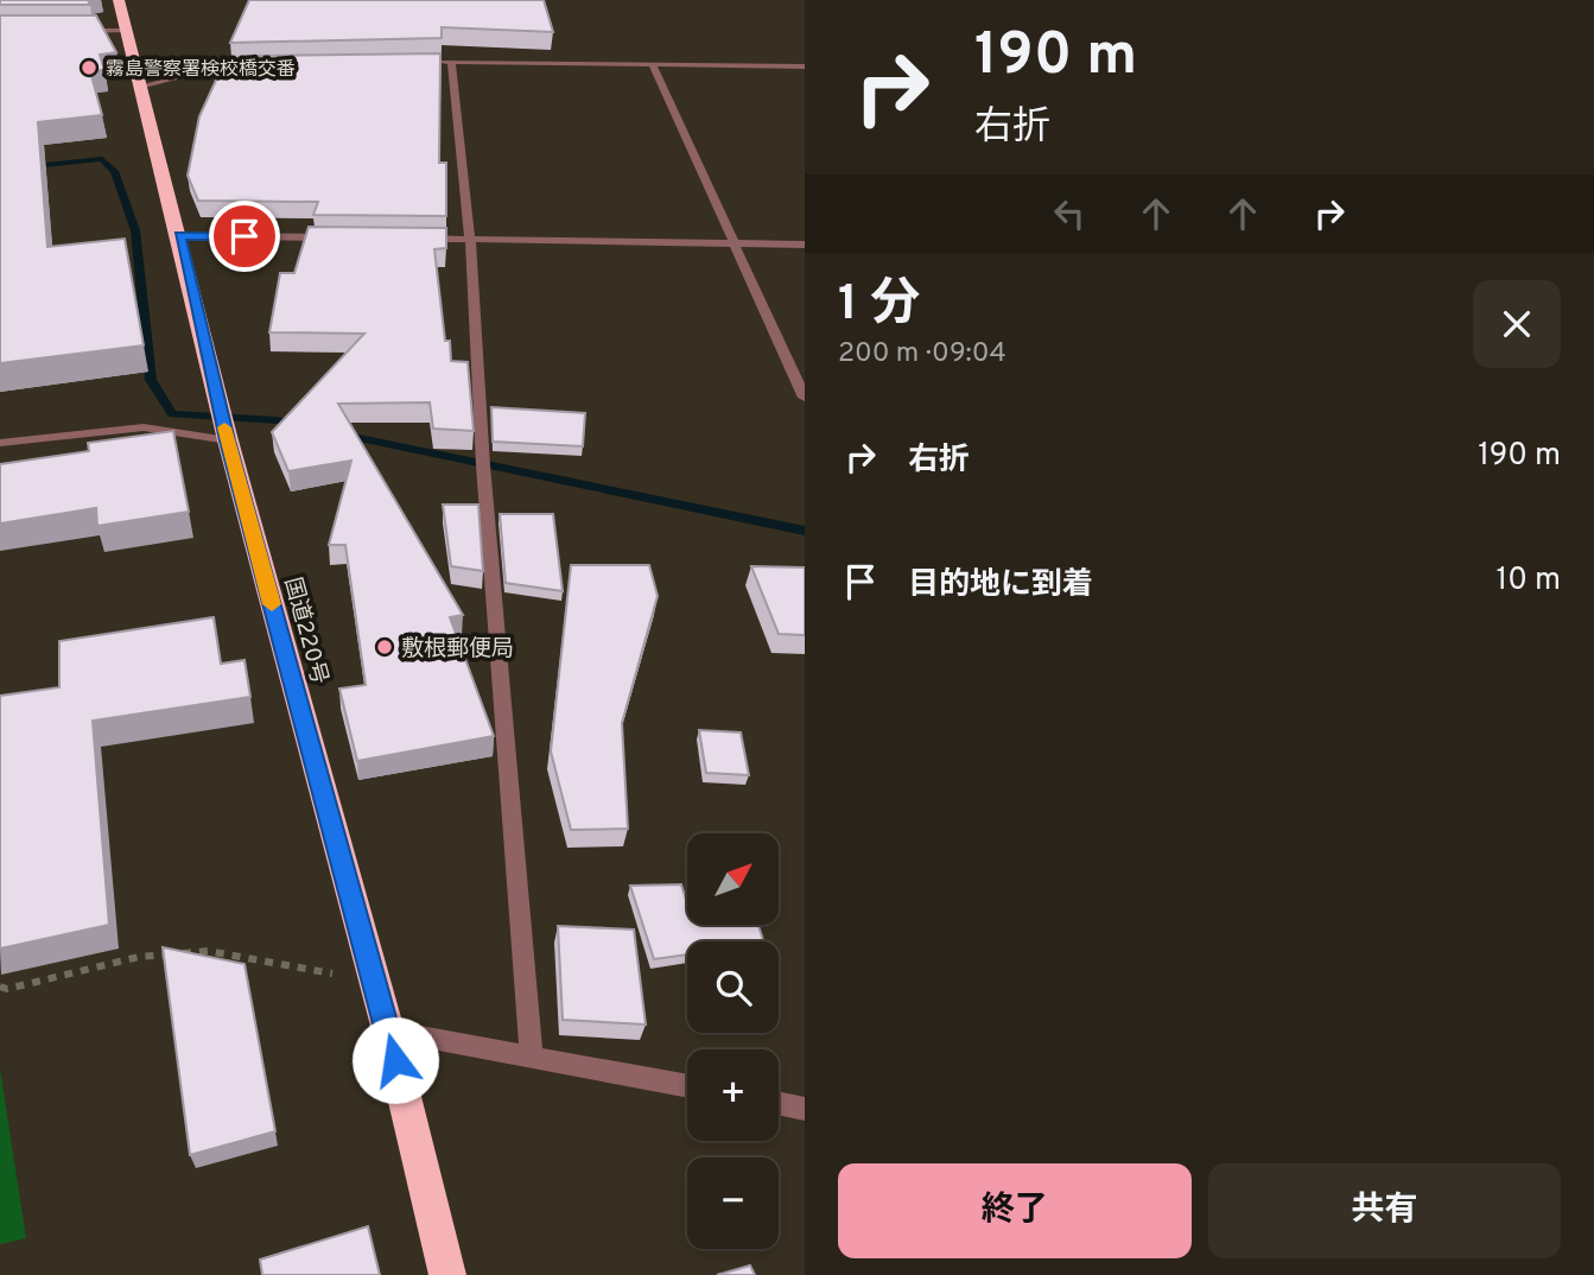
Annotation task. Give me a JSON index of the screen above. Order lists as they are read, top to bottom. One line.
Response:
{"streets":{"highway":["国道220号"]},"places":["霧島警察署検校橋交番","敷根郵便局"],"north":"top right","page":{"turn":["190 m","右折"],"heading":["1 分","200 m · 09:04"],"list":[{"name":"右折","value":"190 m"},{"name":"目的地に到着","value":"10 m"}],"map_buttons":["+","−"],"buttons":["終了","共有"]}}
